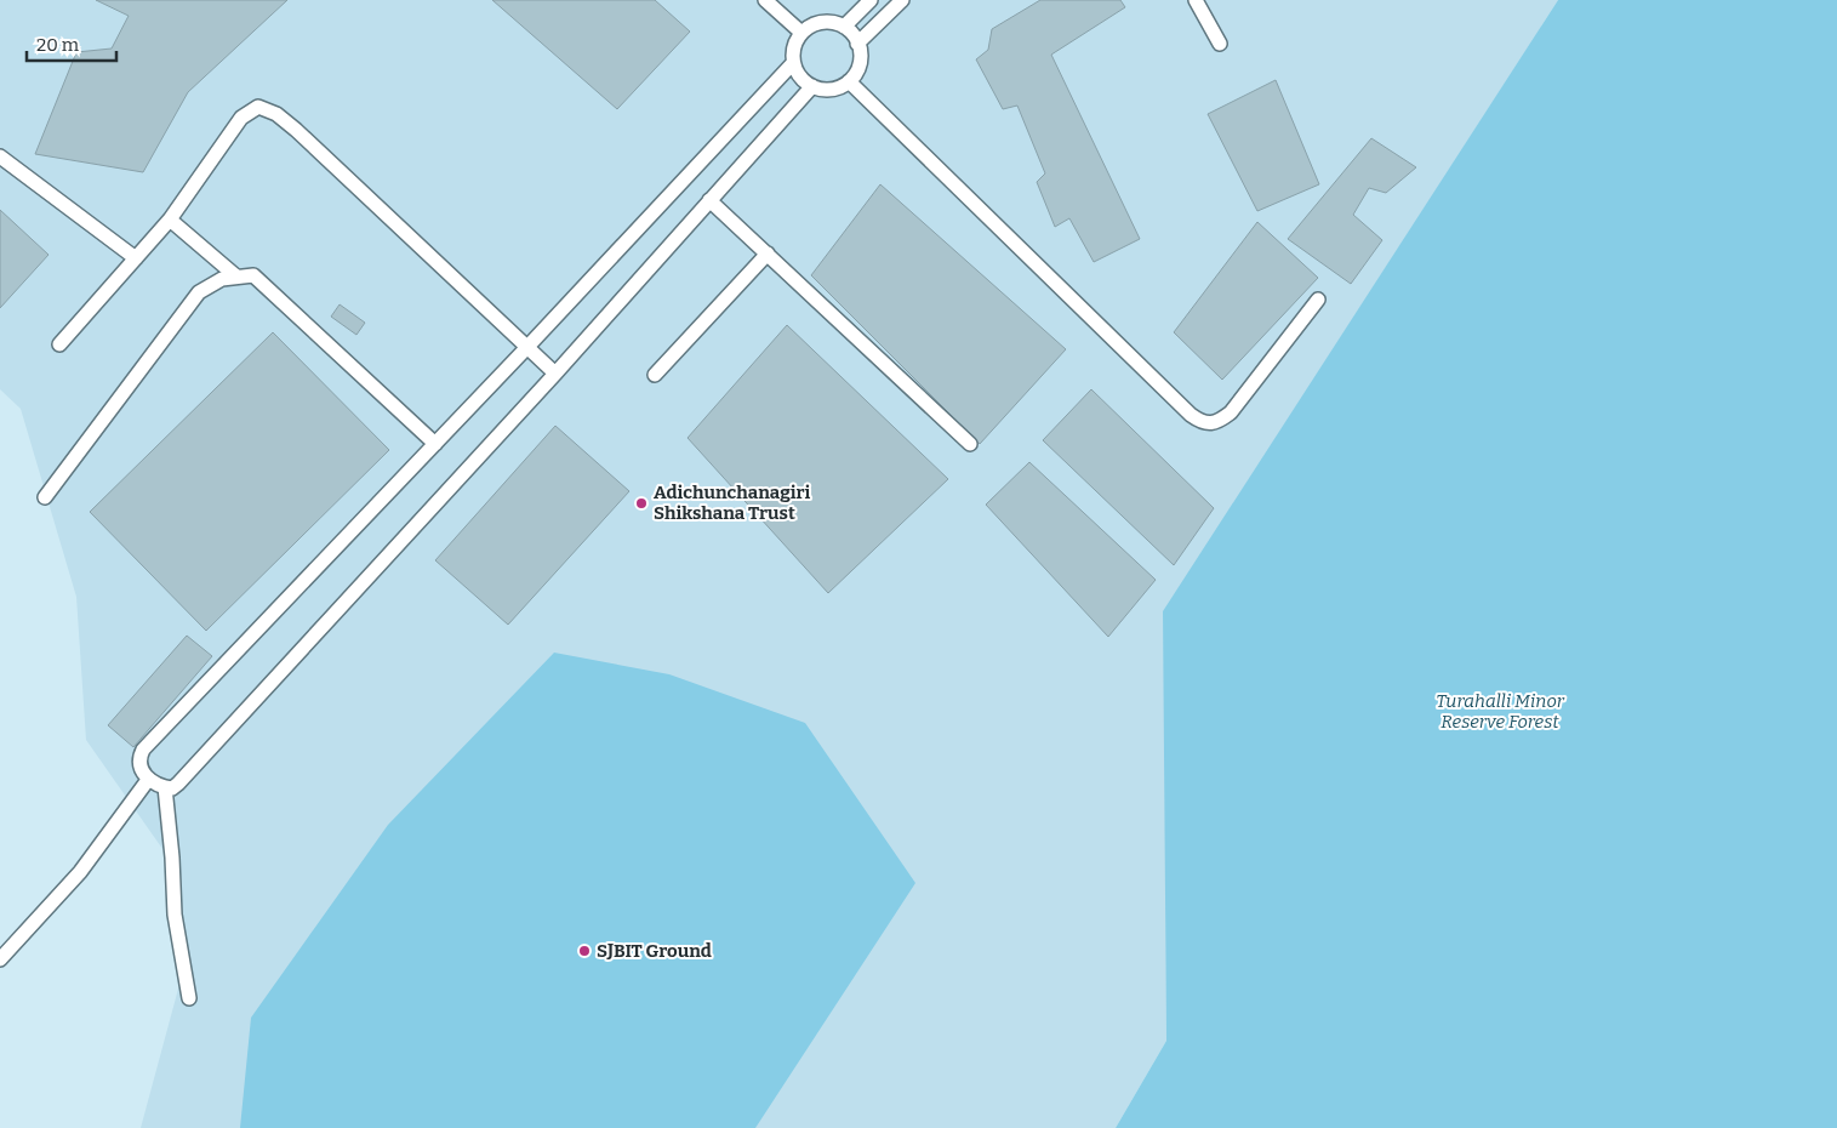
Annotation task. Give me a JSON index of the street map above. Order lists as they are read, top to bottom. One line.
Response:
{"parks":["Turahalli Minor Reserve Forest"],"places":["Adichunchanagiri Shikshana Trust","SJBIT Ground"],"scale_bar":"20 m"}
